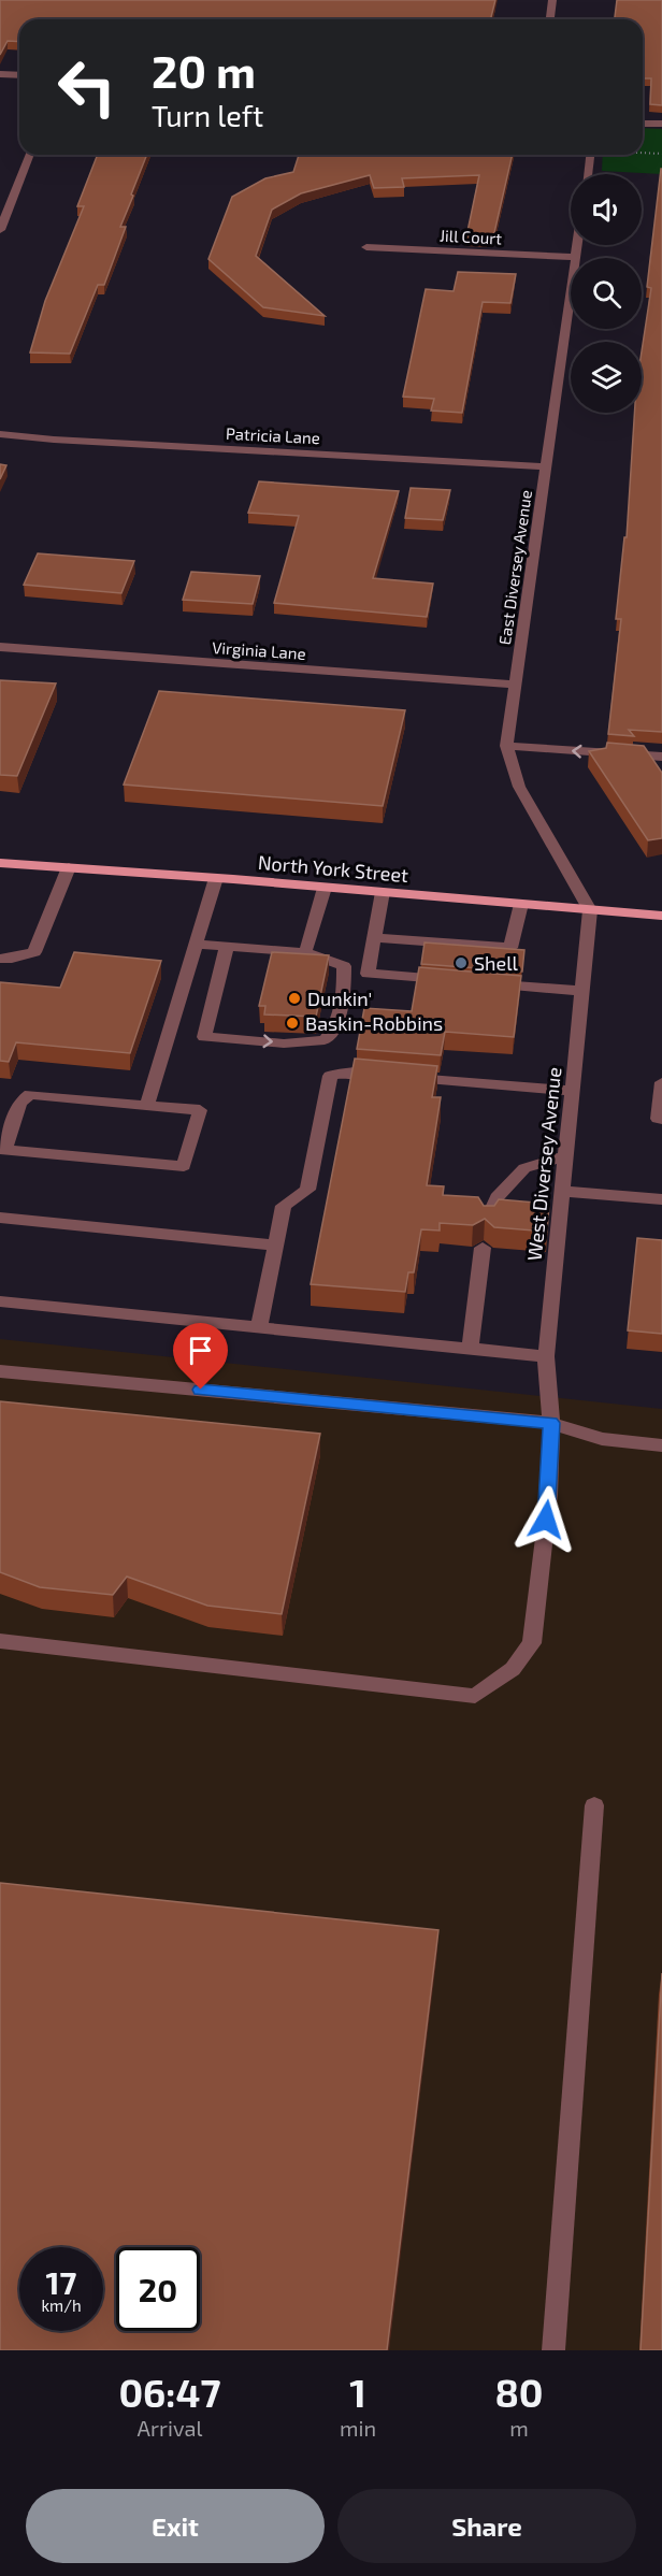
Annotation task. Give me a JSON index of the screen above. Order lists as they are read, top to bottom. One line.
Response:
{"streets":{"main road":["North York Street"],"street":["Jill Court","Patricia Lane","East Diversey Avenue","Virginia Lane","West Diversey Avenue"]},"crossings":[["Jill Court","East Diversey Avenue"],["Patricia Lane","East Diversey Avenue"],["East Diversey Avenue","Virginia Lane"],["East Diversey Avenue","North York Street"],["East Diversey Avenue","West Diversey Avenue"],["North York Street","West Diversey Avenue"]],"places":["Shell","Dunkin'","Baskin-Robbins"],"page":{"turn":["20 m","Turn left"],"speed":"17 km/h","limit":"20","eta":["06:47","Arrival","1","min","80","m"],"buttons":["Exit","Share"]}}
